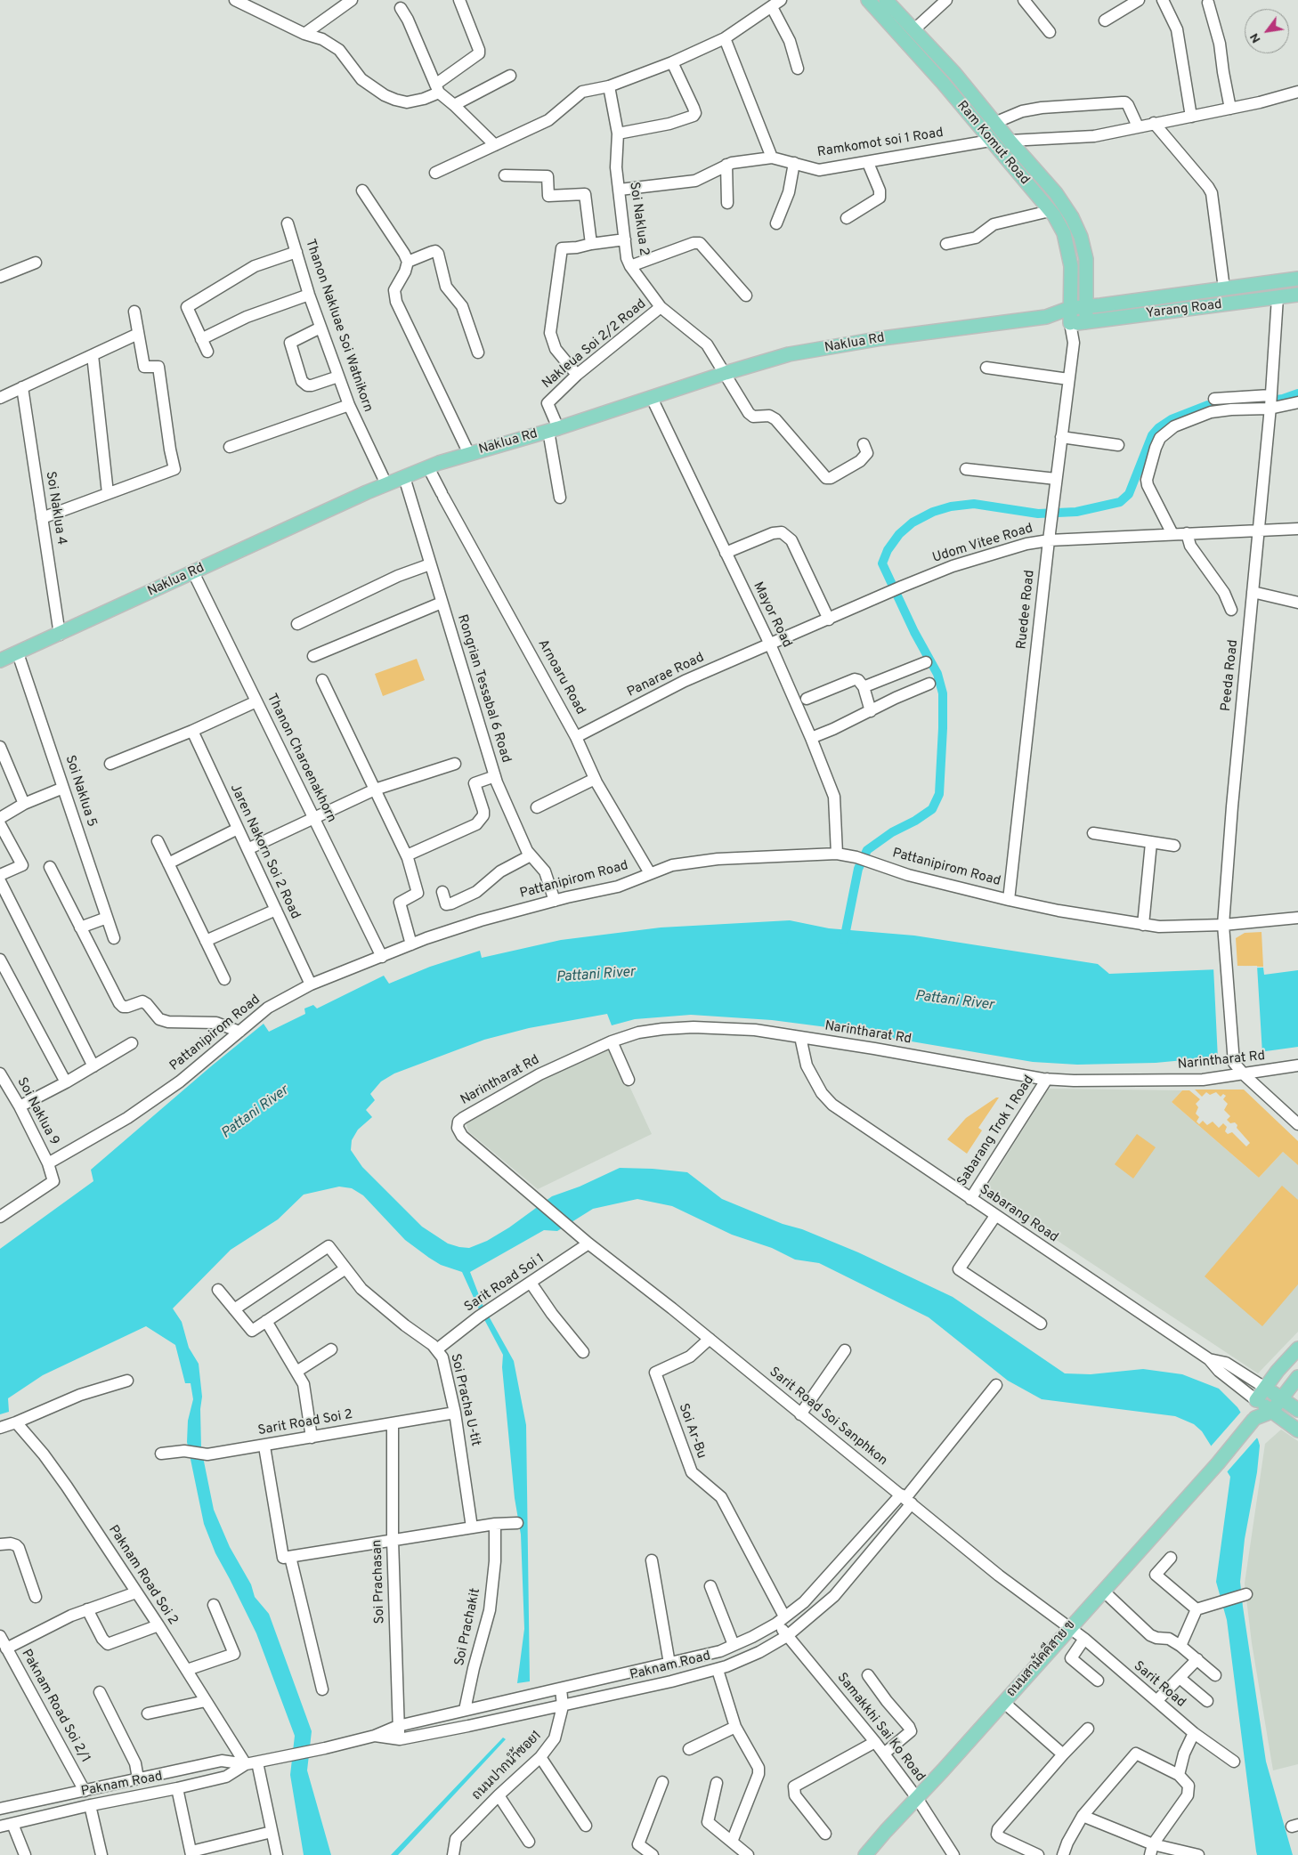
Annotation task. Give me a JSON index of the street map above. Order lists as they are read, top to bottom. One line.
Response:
{"streets":{"main road":["Ram Komut Road","Yarang Road","Naklua Rd","ถนนสามัคคีสาย ข"],"street":["Ramkomot soi 1 Road","Soi Naklua 2","Thanon Nakluae Soi Watnikorn","Nakleua Soi 2/2 Road","Soi Naklua 4","Udom Vitee Road","Ruedee Road","Mayor Road","Panarae Road","Peeda Road","Arnoaru Road","Rongrian Tessabal 6 Road","Thanon Charoenakhorn","Soi Naklua 5","Jaren Nakorn Soi 2 Road","Pattanipirom Road","Narintharat Rd","Soi Naklua 9","Sabarang Trok 1 Road","Sabarang Road","Sarit Road Soi 1","Soi Pracha U-tit","Sarit Road Soi Sanphkon","Sarit Road Soi 2","Soi Ar-Bu","Paknam Road Soi 2","Soi Prachasan","Soi Prachakit","Paknam Road","Sarit Road","Paknam Road Soi 2/1","Samakkhi Sai Ko Road","ถนนปากนำ้ซอย1"]},"crossings":[["Ramkomot soi 1 Road","Ram Komut Road"],["Ramkomot soi 1 Road","Soi Naklua 2"],["Ram Komut Road","Yarang Road"],["Ram Komut Road","Naklua Rd"],["Ram Komut Road","Ruedee Road"],["Soi Naklua 2","Naklua Rd"],["Soi Naklua 2","Nakleua Soi 2/2 Road"],["Yarang Road","Naklua Rd"],["Yarang Road","Ruedee Road"],["Yarang Road","Peeda Road"],["Thanon Nakluae Soi Watnikorn","Naklua Rd"],["Naklua Rd","Nakleua Soi 2/2 Road"],["Naklua Rd","Soi Naklua 4"],["Naklua Rd","Ruedee Road"],["Naklua Rd","Mayor Road"],["Naklua Rd","Arnoaru Road"],["Naklua Rd","Rongrian Tessabal 6 Road"],["Naklua Rd","Thanon Charoenakhorn"],["Naklua Rd","Soi Naklua 5"],["Udom Vitee Road","Ruedee Road"],["Udom Vitee Road","Mayor Road"],["Udom Vitee Road","Panarae Road"],["Udom Vitee Road","Peeda Road"],["Ruedee Road","Pattanipirom Road"],["Mayor Road","Panarae Road"],["Mayor Road","Pattanipirom Road"],["Panarae Road","Arnoaru Road"],["Peeda Road","Pattanipirom Road"],["Peeda Road","Narintharat Rd"],["Arnoaru Road","Pattanipirom Road"],["Rongrian Tessabal 6 Road","Pattanipirom Road"],["Thanon Charoenakhorn","Pattanipirom Road"],["Jaren Nakorn Soi 2 Road","Pattanipirom Road"],["Pattanipirom Road","Soi Naklua 9"],["Narintharat Rd","Sabarang Trok 1 Road"],["Narintharat Rd","Sabarang Road"],["Narintharat Rd","Sarit Road Soi Sanphkon"],["Sabarang Trok 1 Road","Sabarang Road"],["Sarit Road Soi 1","Soi Pracha U-tit"],["Sarit Road Soi 1","Sarit Road Soi Sanphkon"],["Soi Pracha U-tit","Sarit Road Soi 2"],["Sarit Road Soi Sanphkon","Soi Ar-Bu"],["Sarit Road Soi Sanphkon","ถนนสามัคคีสาย ข"],["Sarit Road Soi Sanphkon","Paknam Road"],["Sarit Road Soi Sanphkon","Sarit Road"],["Sarit Road Soi 2","Soi Prachasan"],["Soi Ar-Bu","Paknam Road"],["Soi Ar-Bu","Samakkhi Sai Ko Road"],["Paknam Road Soi 2","Paknam Road"],["Soi Prachasan","Paknam Road"],["Soi Prachakit","Paknam Road"],["ถนนสามัคคีสาย ข","Sarit Road"],["ถนนสามัคคีสาย ข","Samakkhi Sai Ko Road"],["Paknam Road","Paknam Road Soi 2/1"],["Paknam Road","Samakkhi Sai Ko Road"],["Paknam Road","ถนนปากนำ้ซอย1"]],"water":["Pattani River"],"north":"bottom left"}
